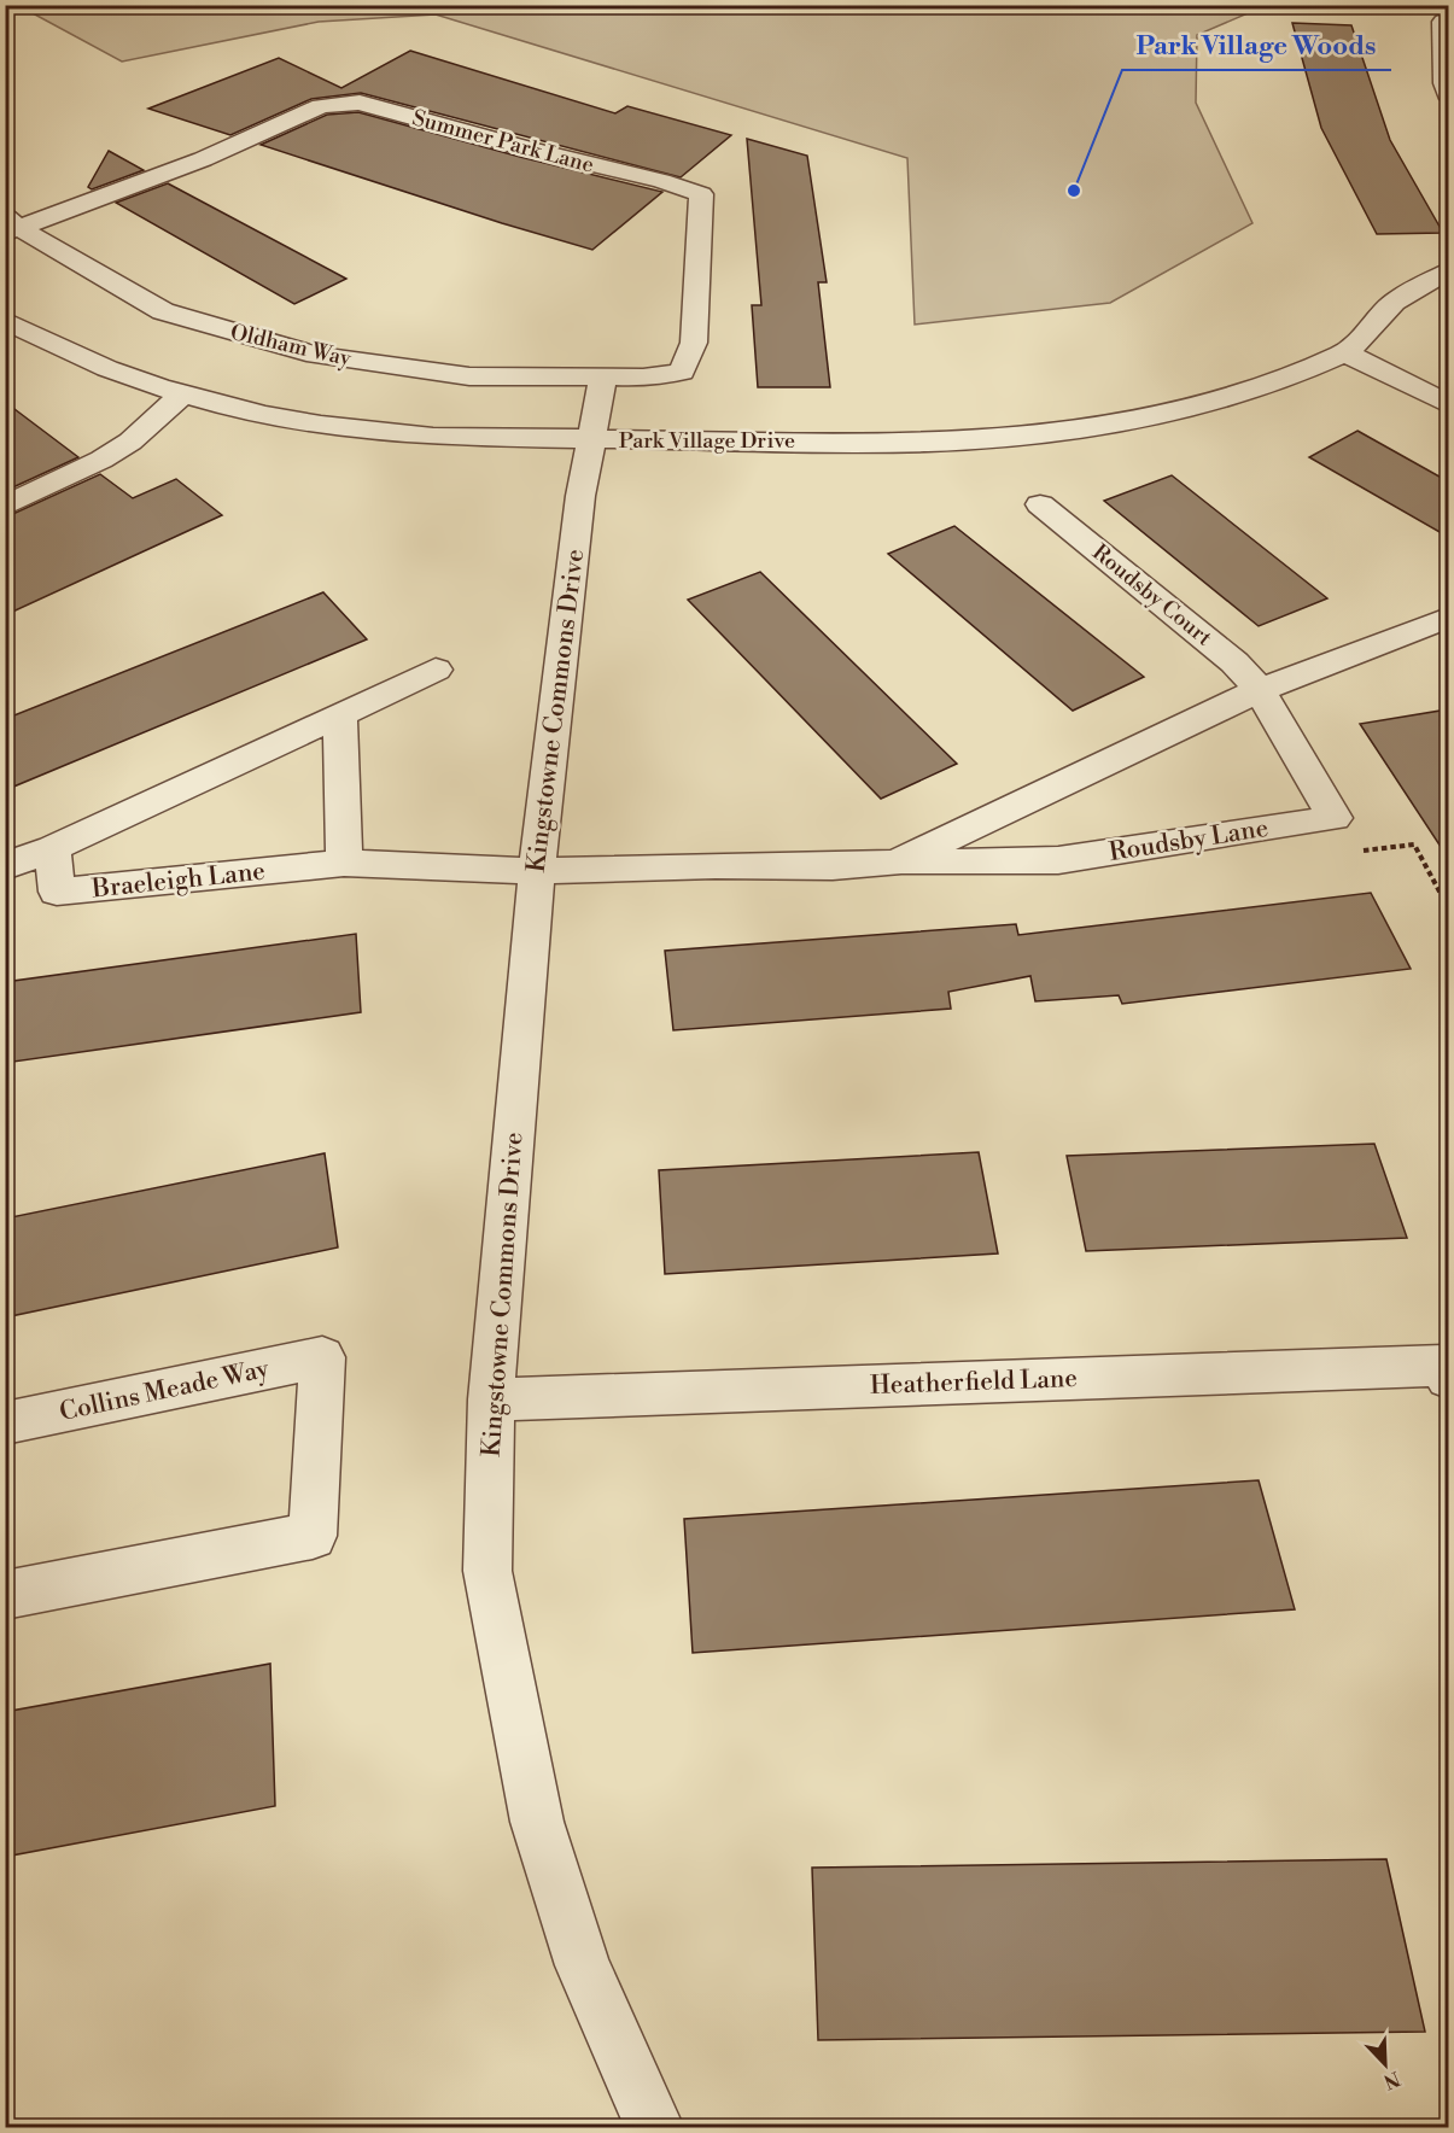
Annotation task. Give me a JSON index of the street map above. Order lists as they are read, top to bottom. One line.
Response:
{"streets":{"street":["Summer Park Lane","Oldham Way","Park Village Drive","Roudsby Court","Kingstowne Commons Drive","Roudsby Lane","Braeleigh Lane","Heatherfield Lane","Collins Meade Way"]},"crossings":[["Summer Park Lane","Oldham Way"],["Park Village Drive","Kingstowne Commons Drive"],["Roudsby Court","Roudsby Lane"],["Kingstowne Commons Drive","Roudsby Lane"],["Kingstowne Commons Drive","Braeleigh Lane"],["Kingstowne Commons Drive","Heatherfield Lane"],["Roudsby Lane","Braeleigh Lane"]],"places":["Park Village Woods"],"north":"bottom right"}
